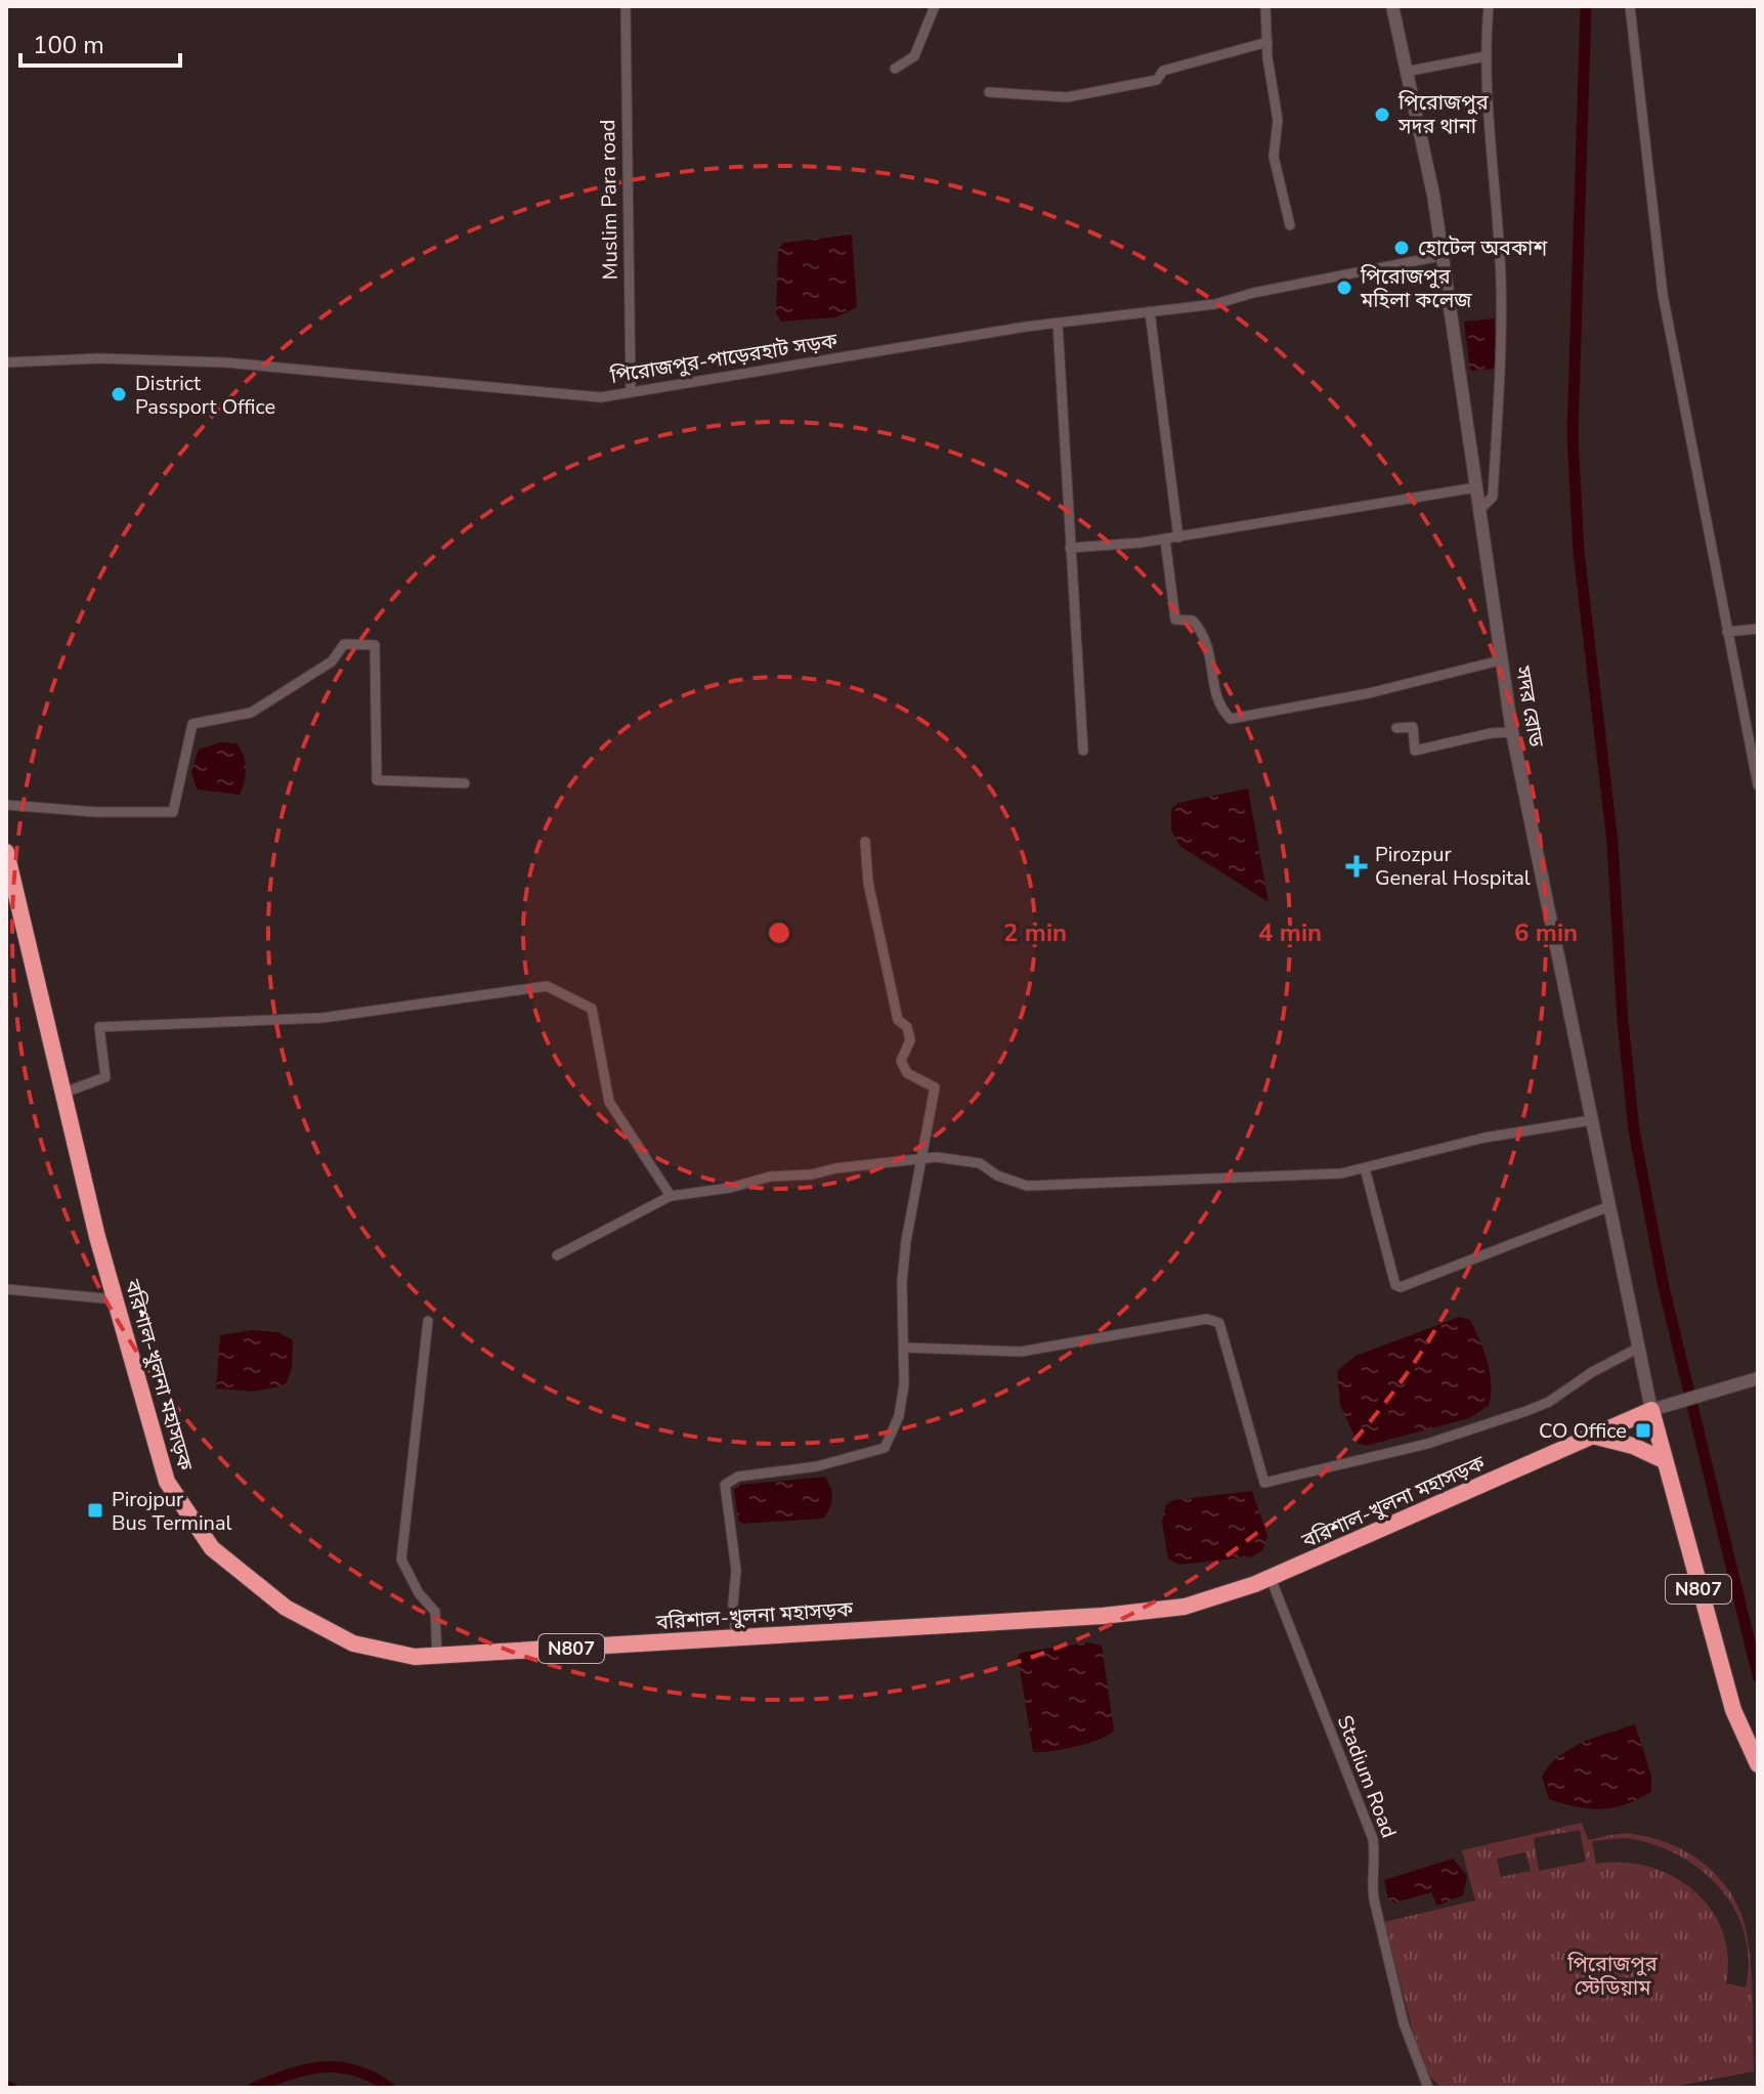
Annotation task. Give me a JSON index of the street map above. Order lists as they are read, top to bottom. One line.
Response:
{"streets":{"highway":["বরিশাল-খুলনা মহাসড়ক","N807"],"street":["Muslim Para road","পিরোজপুর-পাড়েরহাট সড়ক","সদর রোড","Stadium Road"]},"crossings":[["Muslim Para road","পিরোজপুর-পাড়েরহাট সড়ক"],["পিরোজপুর-পাড়েরহাট সড়ক","সদর রোড"],["সদর রোড","বরিশাল-খুলনা মহাসড়ক"],["সদর রোড","N807"],["বরিশাল-খুলনা মহাসড়ক","N807"],["বরিশাল-খুলনা মহাসড়ক","Stadium Road"]],"parks":["পিরোজপুর স্টেডিয়াম"],"places":{"other":["পিরোজপুর সদর থানা","হোটেল অবকাশ","পিরোজপুর মহিলা কলেজ","District Passport Office"],"health":["Pirozpur General Hospital"],"transit":["CO Office","Pirojpur Bus Terminal"]},"scale_bar":"100 m","rings":["2 min","4 min","6 min"]}
